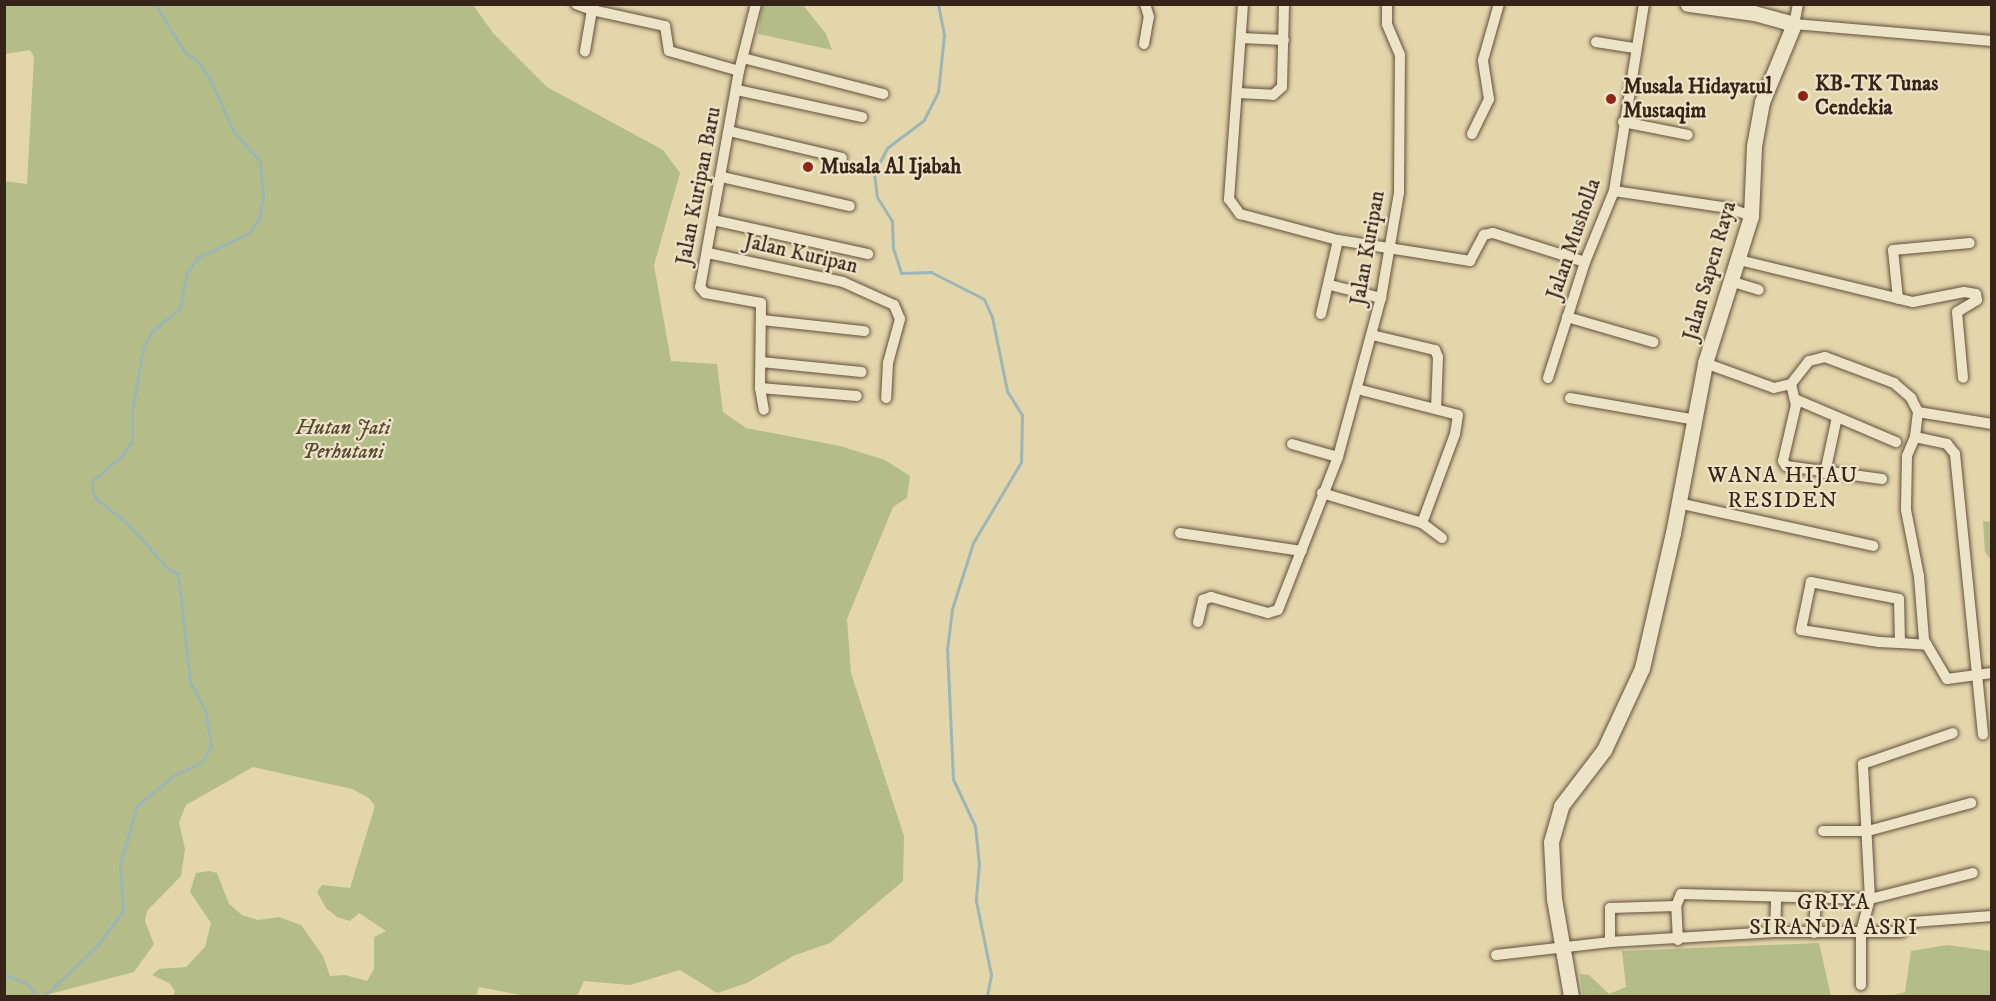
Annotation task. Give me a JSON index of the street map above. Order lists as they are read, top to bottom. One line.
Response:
{"streets":{"street":["Jalan Kuripan Baru","Jalan Musholla","Jalan Kuripan","Jalan Sapen Raya"]},"crossings":[["Jalan Kuripan Baru","Jalan Kuripan"]],"districts":["WANA HIJAU RESIDEN","GRIYA SIRANDA ASRI"],"parks":["Hutan Jati Perhutani"],"places":["KB-TK Tunas Cendekia","Musala Hidayatul Mustaqim","Musala Al Ijabah"]}
